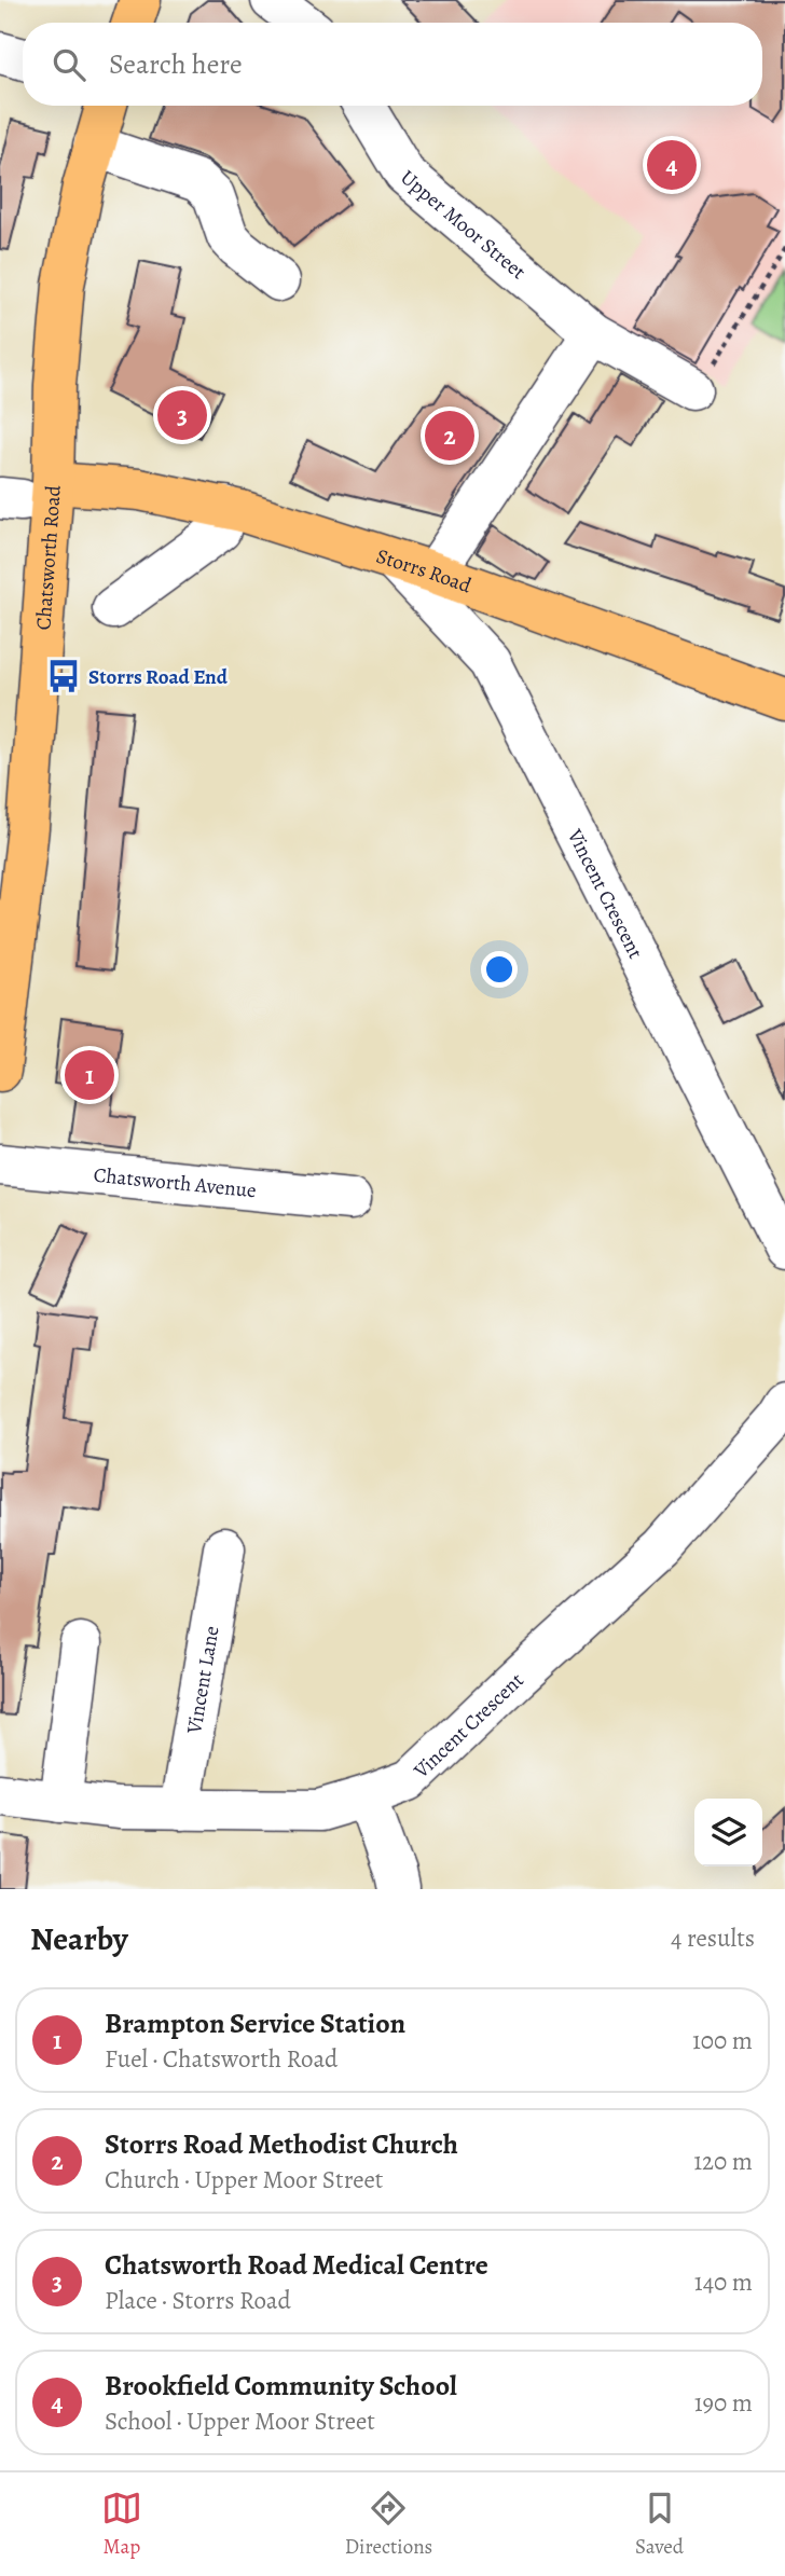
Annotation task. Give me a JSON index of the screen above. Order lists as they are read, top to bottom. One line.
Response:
{"streets":{"main road":["Chatsworth Road","Storrs Road"],"street":["Upper Moor Street","Vincent Crescent","Chatsworth Avenue","Vincent Lane"]},"crossings":[["Chatsworth Road","Storrs Road"],["Storrs Road","Vincent Crescent"],["Vincent Crescent","Vincent Lane"]],"places":{"bus stop":["Storrs Road End"]},"page":{"search":"Search here","pins":["4","3","2","1"],"heading":["Nearby","4 results"],"list":[{"mark":"1","name":"Brampton Service Station","note":"Fuel · Chatsworth Road","value":"100 m"},{"mark":"2","name":"Storrs Road Methodist Church","note":"Church · Upper Moor Street","value":"120 m"},{"mark":"3","name":"Chatsworth Road Medical Centre","note":"Place · Storrs Road","value":"140 m"},{"mark":"4","name":"Brookfield Community School","note":"School · Upper Moor Street","value":"190 m"}],"nav":["Map","Directions","Saved"]}}
